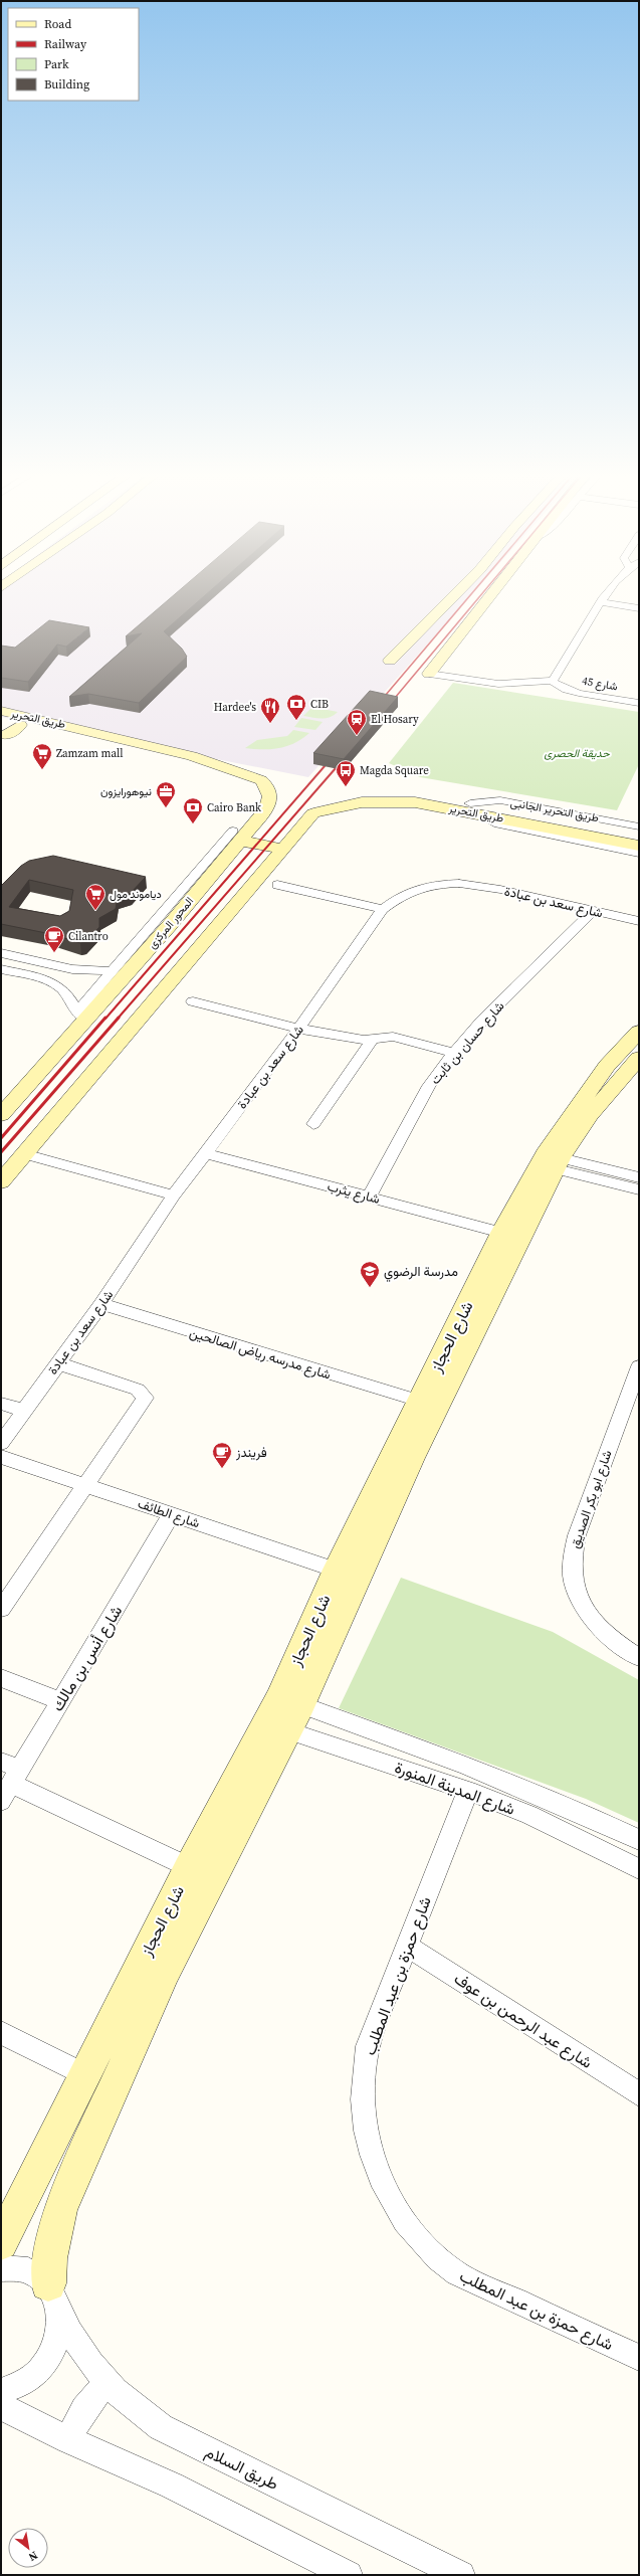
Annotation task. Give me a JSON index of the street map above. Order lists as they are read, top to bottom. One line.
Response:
{"streets":{"main road":["طريق التحرير","المحور المركزى","شارع الحجاز"],"street":["شارع 45","طريق التحرير الجانبى","شارع سعد بن عبادة","شارع حسان بن ثابت","شارع يثرب","شارع مدرسه رياض الصالحين","شارع ابو بكر الصديق","شارع الطائف","شارع أنس بن مالك","شارع المدينة المنورة","شارع حمزة بن عبد المطلب","شارع عبد الرحمن بن عوف","طريق السلام"]},"crossings":[["طريق التحرير","طريق التحرير الجانبى"],["طريق التحرير","المحور المركزى"],["شارع سعد بن عبادة","شارع حسان بن ثابت"],["شارع سعد بن عبادة","شارع يثرب"],["شارع سعد بن عبادة","شارع مدرسه رياض الصالحين"],["شارع حسان بن ثابت","شارع يثرب"],["شارع يثرب","شارع الحجاز"],["شارع الحجاز","شارع مدرسه رياض الصالحين"],["شارع الحجاز","شارع الطائف"],["شارع الحجاز","شارع المدينة المنورة"],["شارع الطائف","شارع أنس بن مالك"],["شارع المدينة المنورة","شارع حمزة بن عبد المطلب"],["شارع حمزة بن عبد المطلب","شارع عبد الرحمن بن عوف"]],"parks":["حديقة الحصرى"],"places":{"bank":["CIB","Cairo Bank"],"restaurant":["Hardee's"],"station":["El Hosary"],"supermarket":["Zamzam mall","دياموند مول"],"bus stop":["Magda Square"],"office":["نيوهورايزون"],"cafe":["Cilantro","فريندز"],"school or university":["مدرسة الرضوي"]},"legend":["Road","Railway","Park","Building"],"north":"bottom right"}
